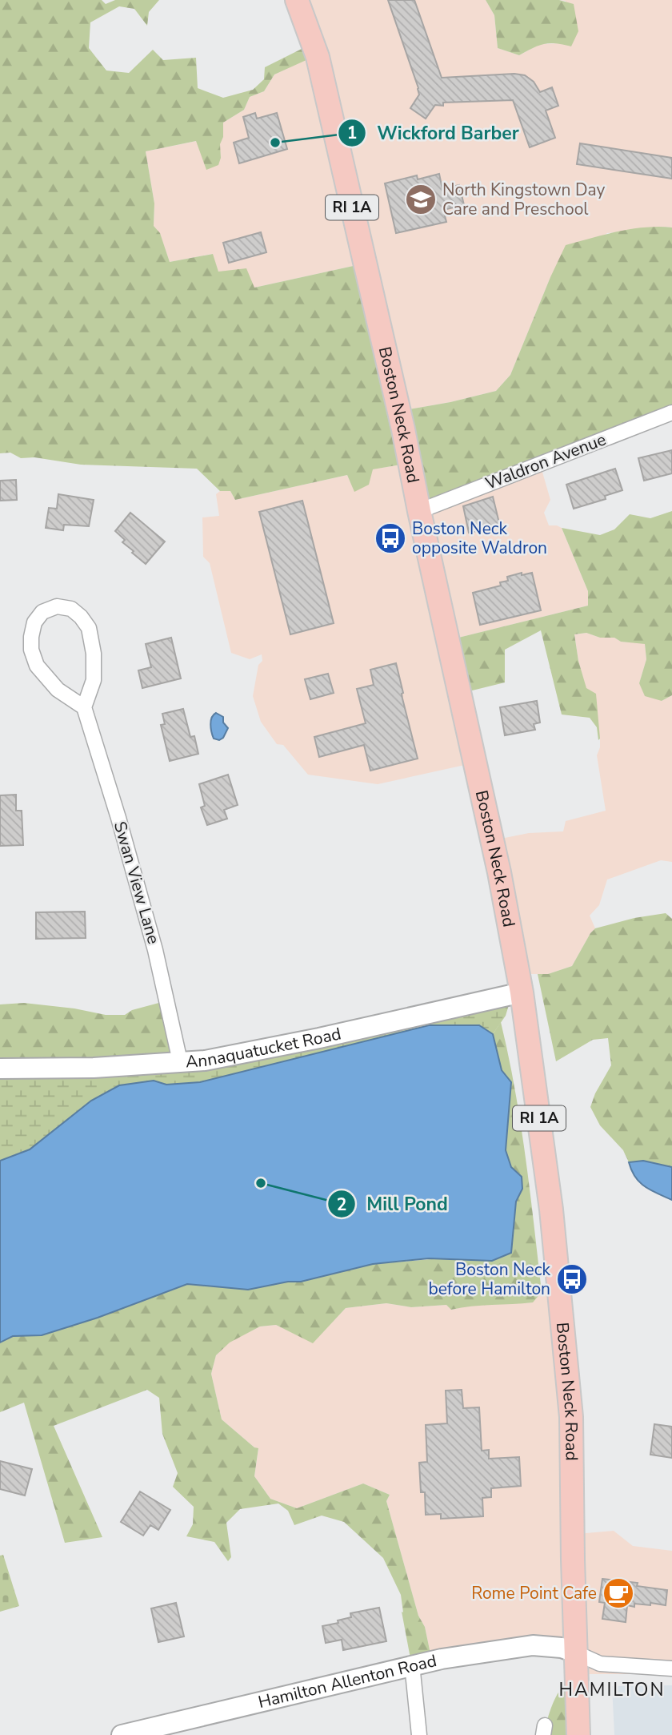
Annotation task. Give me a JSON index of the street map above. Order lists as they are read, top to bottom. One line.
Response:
{"streets":{"main road":["RI 1A","Boston Neck Road"],"street":["Waldron Avenue","Swan View Lane","Annaquatucket Road","Hamilton Allenton Road"]},"crossings":[["Boston Neck Road","Waldron Avenue"],["Boston Neck Road","Annaquatucket Road"],["Boston Neck Road","Hamilton Allenton Road"],["Swan View Lane","Annaquatucket Road"]],"districts":["HAMILTON"],"places":{"other":["Wickford Barber","Mill Pond"],"school or university":["North Kingstown Day Care and Preschool"],"bus stop":["Boston Neck opposite Waldron","Boston Neck before Hamilton"],"cafe":["Rome Point Cafe"]}}
